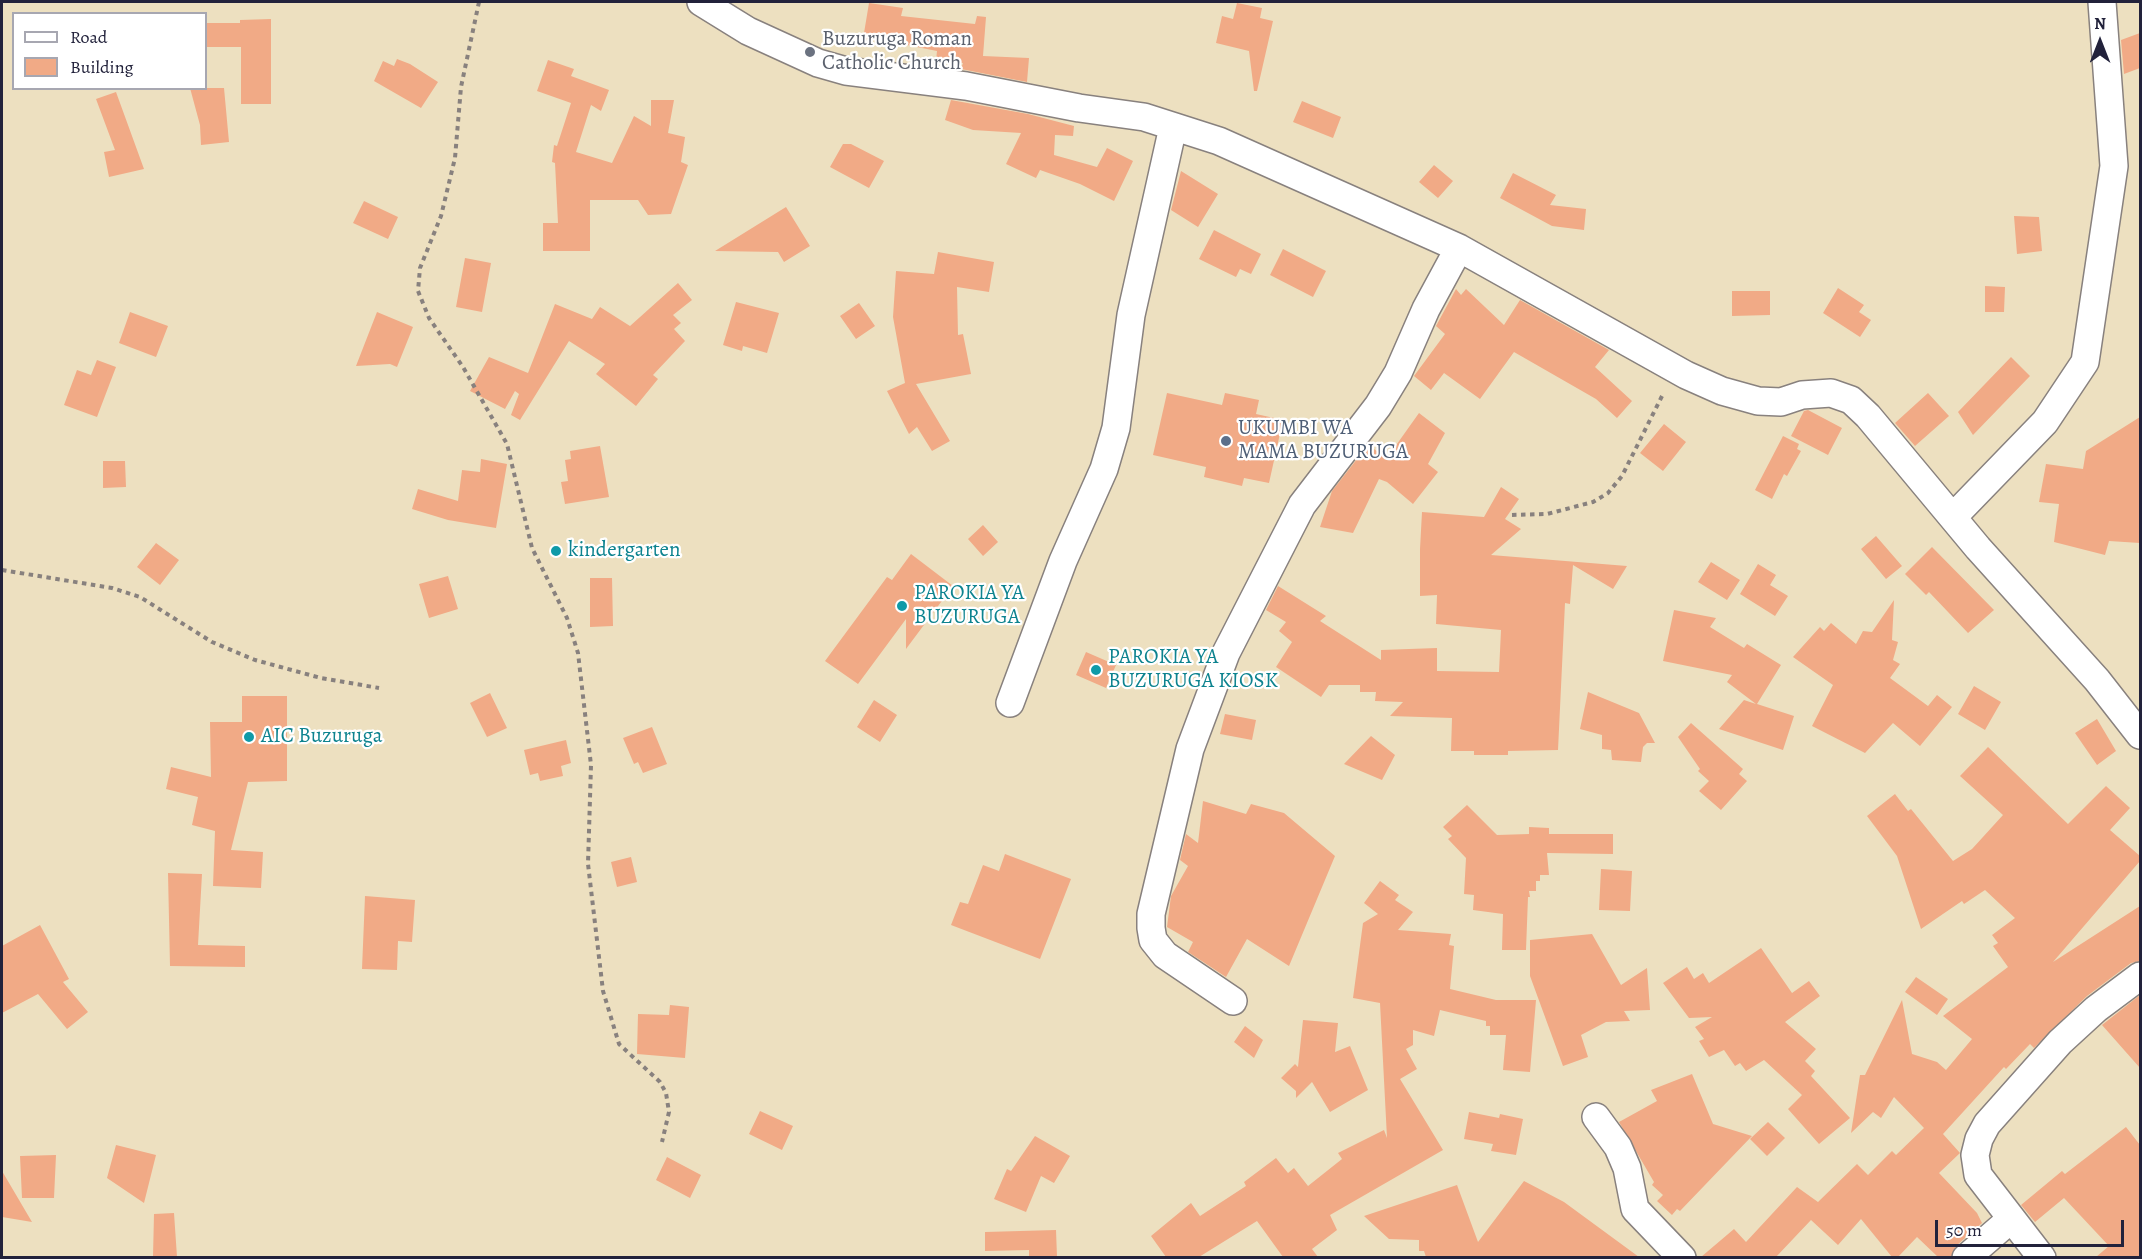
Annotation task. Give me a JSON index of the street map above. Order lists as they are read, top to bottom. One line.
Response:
{"places":["Buzuruga Roman Catholic Church","UKUMBI WA MAMA BUZURUGA","kindergarten","PAROKIA YA BUZURUGA","PAROKIA YA BUZURUGA KIOSK","AIC Buzuruga"],"legend":["Road","Building"],"scale_bar":"50 m","north":"top"}
